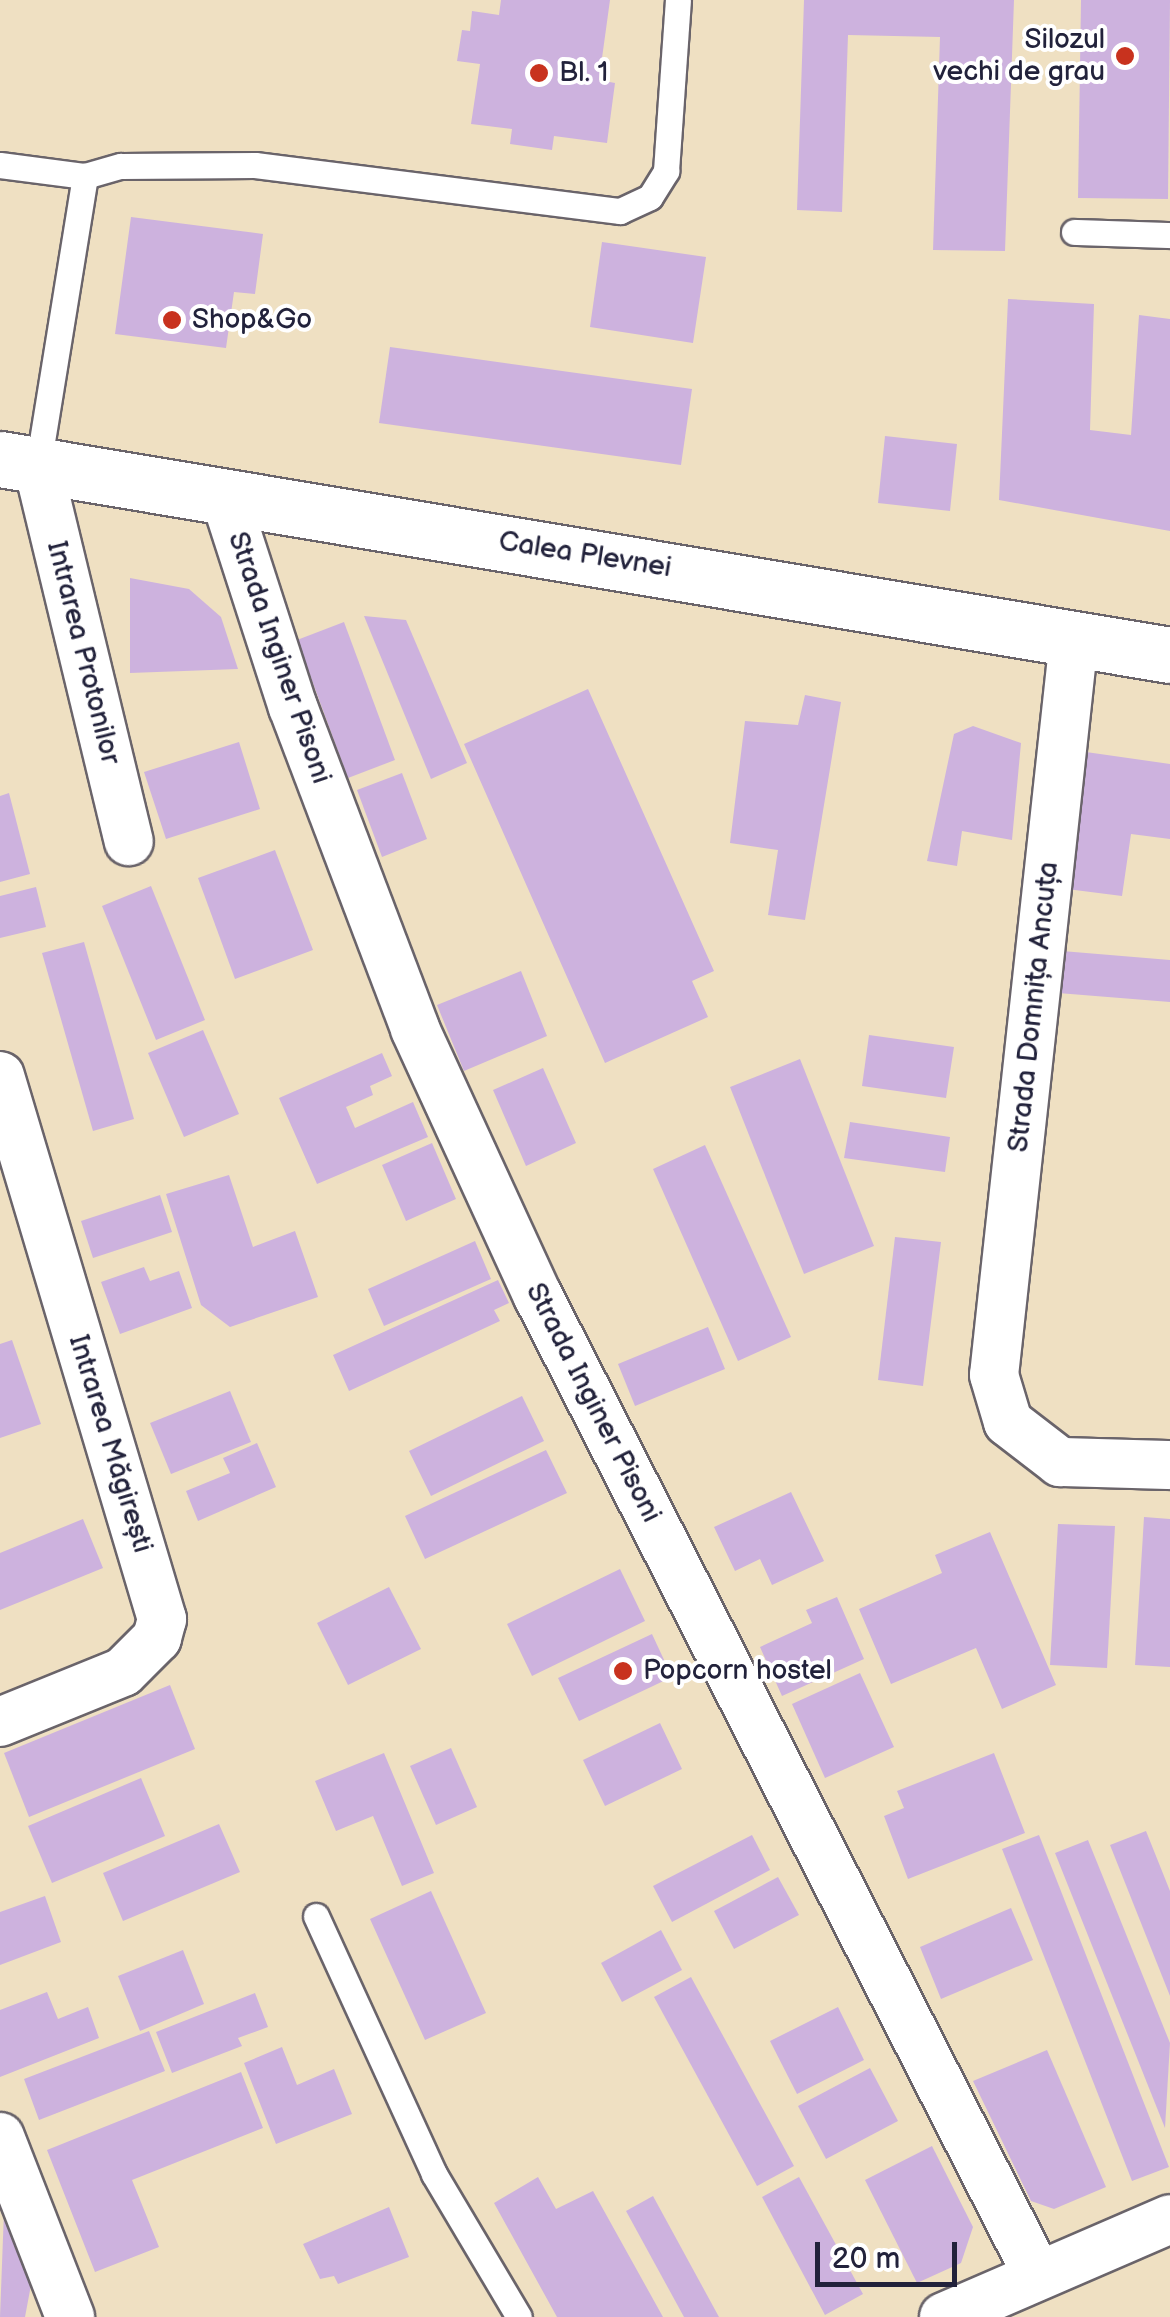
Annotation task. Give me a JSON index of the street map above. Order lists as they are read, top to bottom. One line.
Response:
{"streets":{"main road":["Calea Plevnei"],"street":["Intrarea Protonilor","Strada Inginer Pisoni","Strada Domnița Ancuța","Intrarea Măgirești"]},"crossings":[["Calea Plevnei","Intrarea Protonilor"],["Calea Plevnei","Strada Inginer Pisoni"],["Calea Plevnei","Strada Domnița Ancuța"]],"places":["Silozul vechi de grau","Bl. 1","Shop&Go","Popcorn hostel"],"scale_bar":"20 m"}
